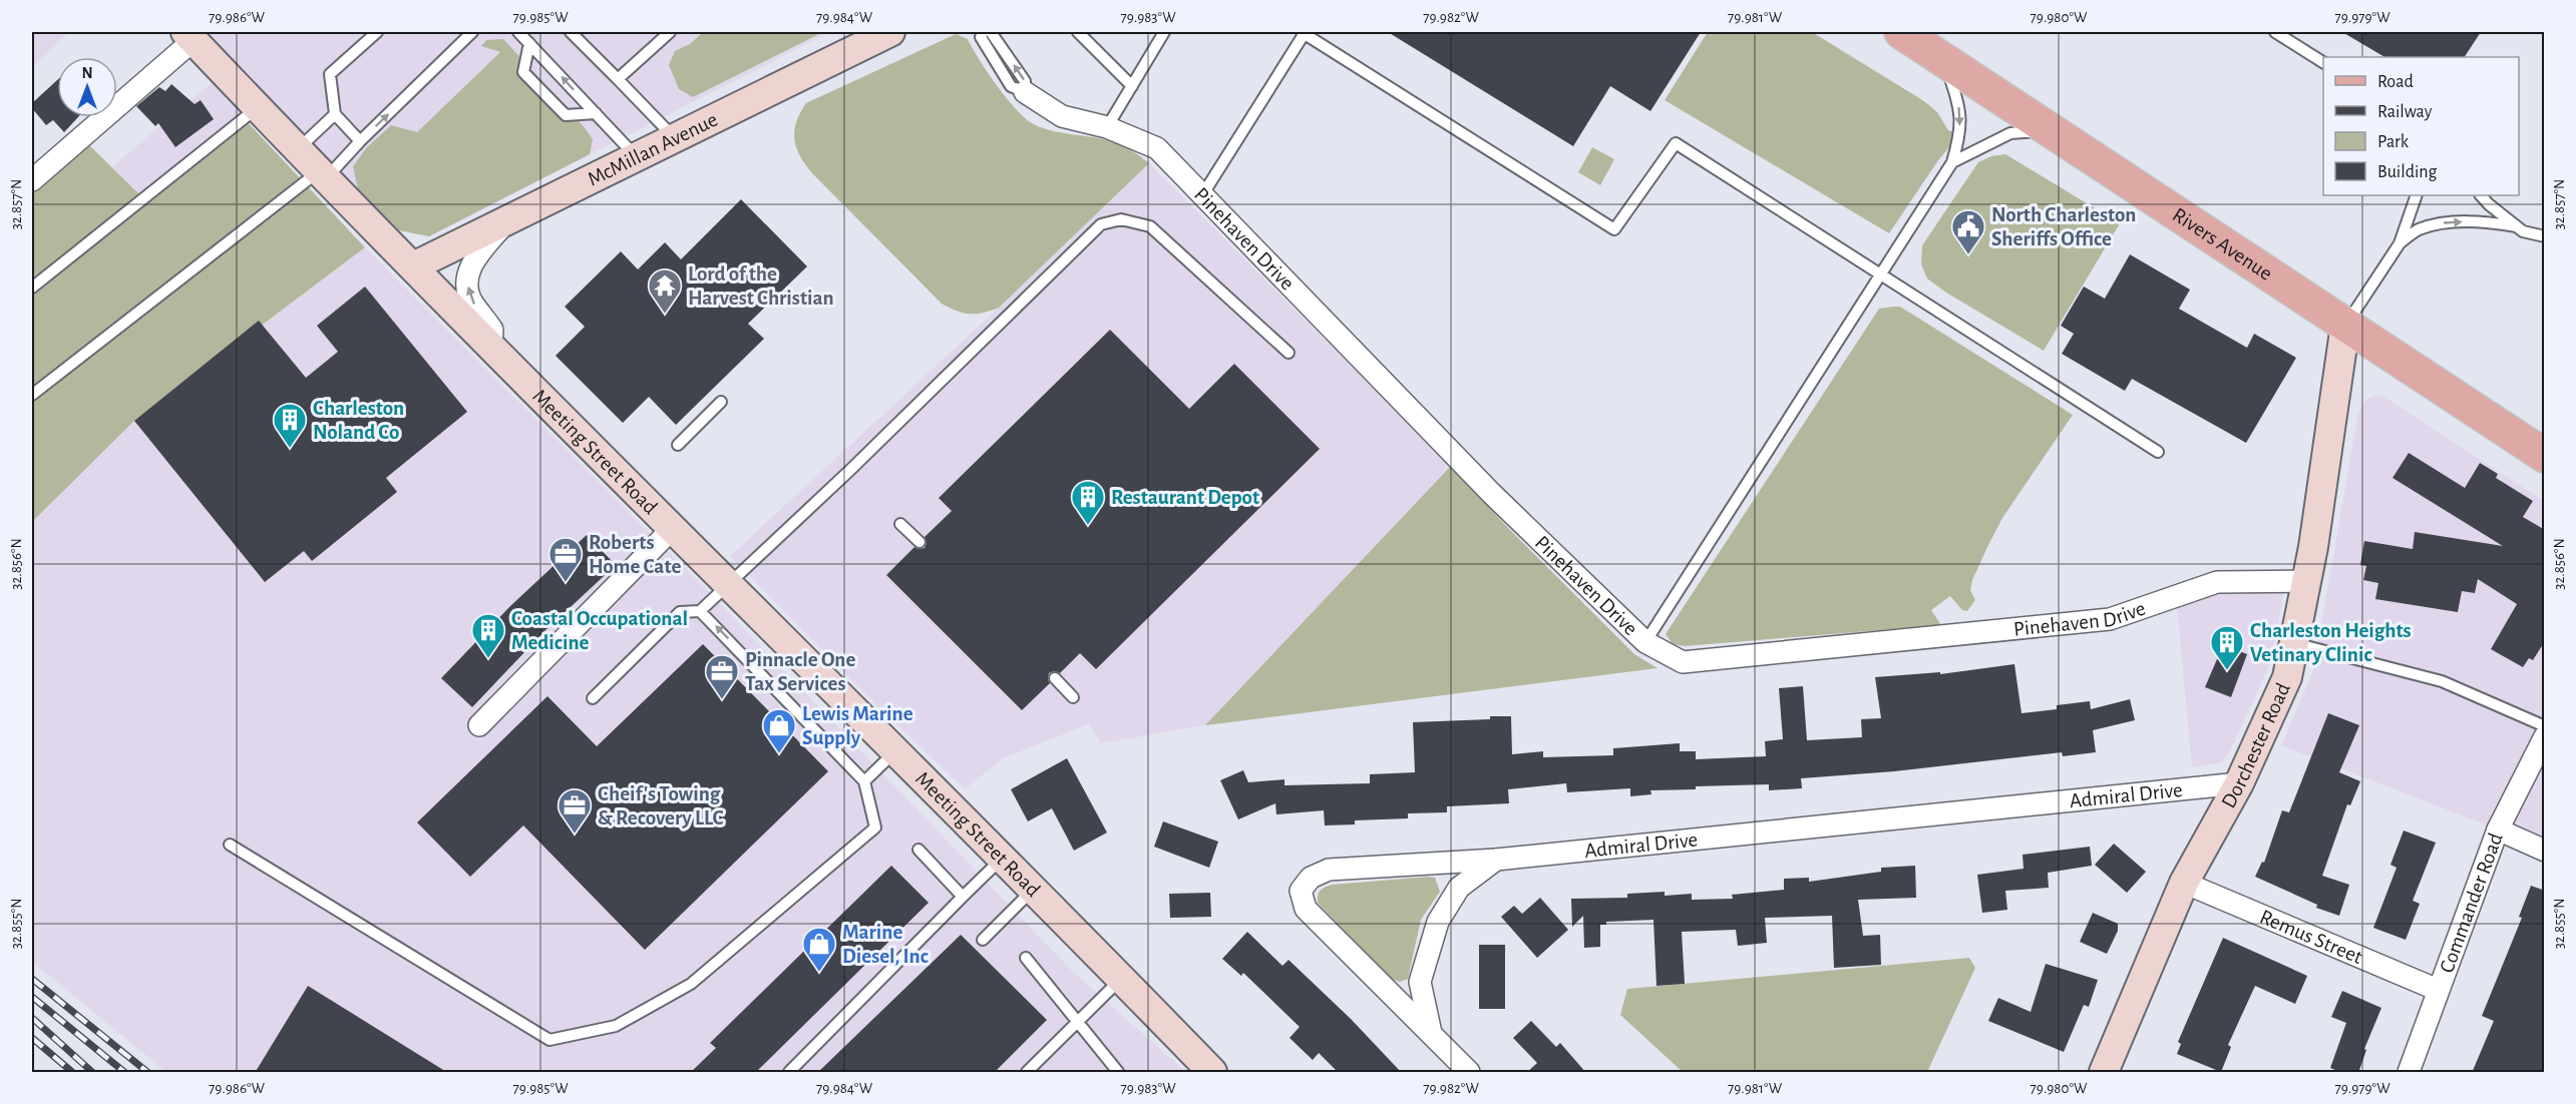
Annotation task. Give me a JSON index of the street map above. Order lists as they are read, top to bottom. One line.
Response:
{"streets":{"main road":["Rivers Avenue"],"street":["McMillan Avenue","Pinehaven Drive","Meeting Street Road","Dorchester Road","Admiral Drive","Commander Road","Remus Street"]},"crossings":[["McMillan Avenue","Meeting Street Road"],["Pinehaven Drive","Dorchester Road"],["Rivers Avenue","Dorchester Road"],["Dorchester Road","Admiral Drive"],["Dorchester Road","Remus Street"],["Commander Road","Remus Street"]],"places":{"public building":["North Charleston Sheriffs Office"],"temple":["Lord of the Harvest Christian"],"building":["Charleston Noland Co","Restaurant Depot","Coastal Occupational Medicine","Charleston Heights Vetinary Clinic"],"office":["Roberts Home Cate","Pinnacle One Tax Services","Cheif's Towing & Recovery LLC"],"shop":["Lewis Marine Supply","Marine Diesel, Inc"]},"legend":["Road","Railway","Park","Building"],"north":"top","coordinates":["79.986°W","79.985°W","79.984°W","79.983°W","79.982°W","79.981°W","79.980°W","79.979°W","32.857°N","32.856°N","32.855°N"]}
